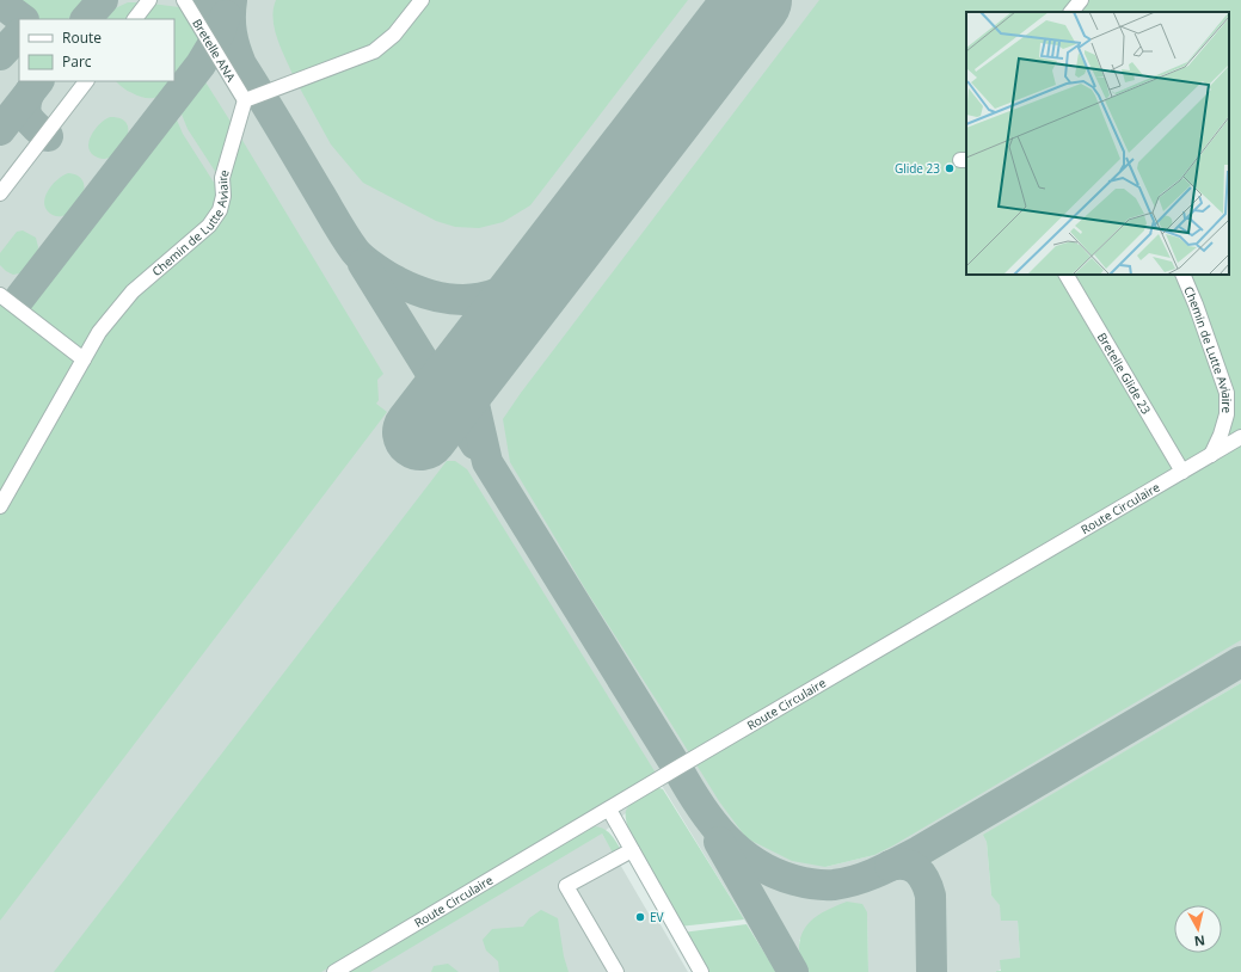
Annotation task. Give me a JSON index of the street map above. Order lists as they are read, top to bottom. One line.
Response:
{"streets":{"lane":["Bretelle ANA","Chemin de Lutte Aviaire","Bretelle Glide 23","Route Circulaire"]},"crossings":[["Bretelle ANA","Chemin de Lutte Aviaire"],["Chemin de Lutte Aviaire","Route Circulaire"],["Bretelle Glide 23","Route Circulaire"]],"places":["Glide 23","EV"],"legend":["Route","Parc"],"north":"bottom"}
